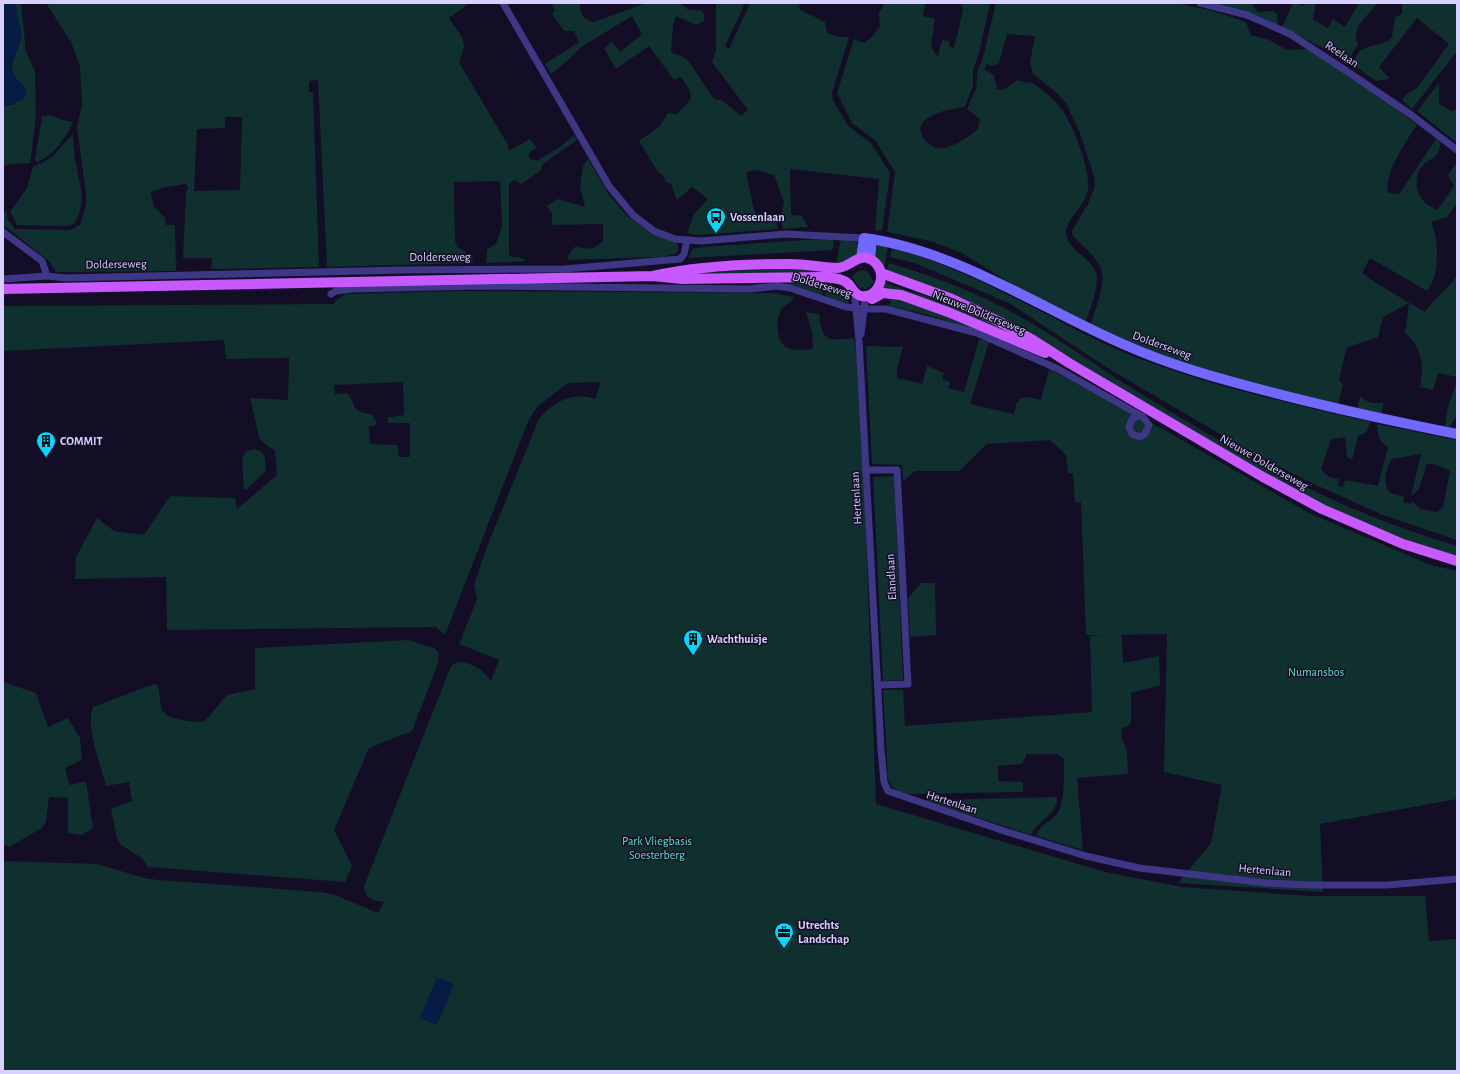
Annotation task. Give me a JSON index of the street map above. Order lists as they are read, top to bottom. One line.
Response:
{"streets":{"main road":["Dolderseweg","Nieuwe Dolderseweg"],"street":["Reelaan","Hertenlaan","Elandlaan"]},"crossings":[["Dolderseweg","Nieuwe Dolderseweg"],["Dolderseweg","Hertenlaan"],["Nieuwe Dolderseweg","Hertenlaan"],["Hertenlaan","Elandlaan"]],"parks":["Numansbos","Park Vliegbasis Soesterberg"],"places":{"bus stop":["Vossenlaan"],"building":["COMMIT","Wachthuisje"],"office":["Utrechts Landschap"]}}
